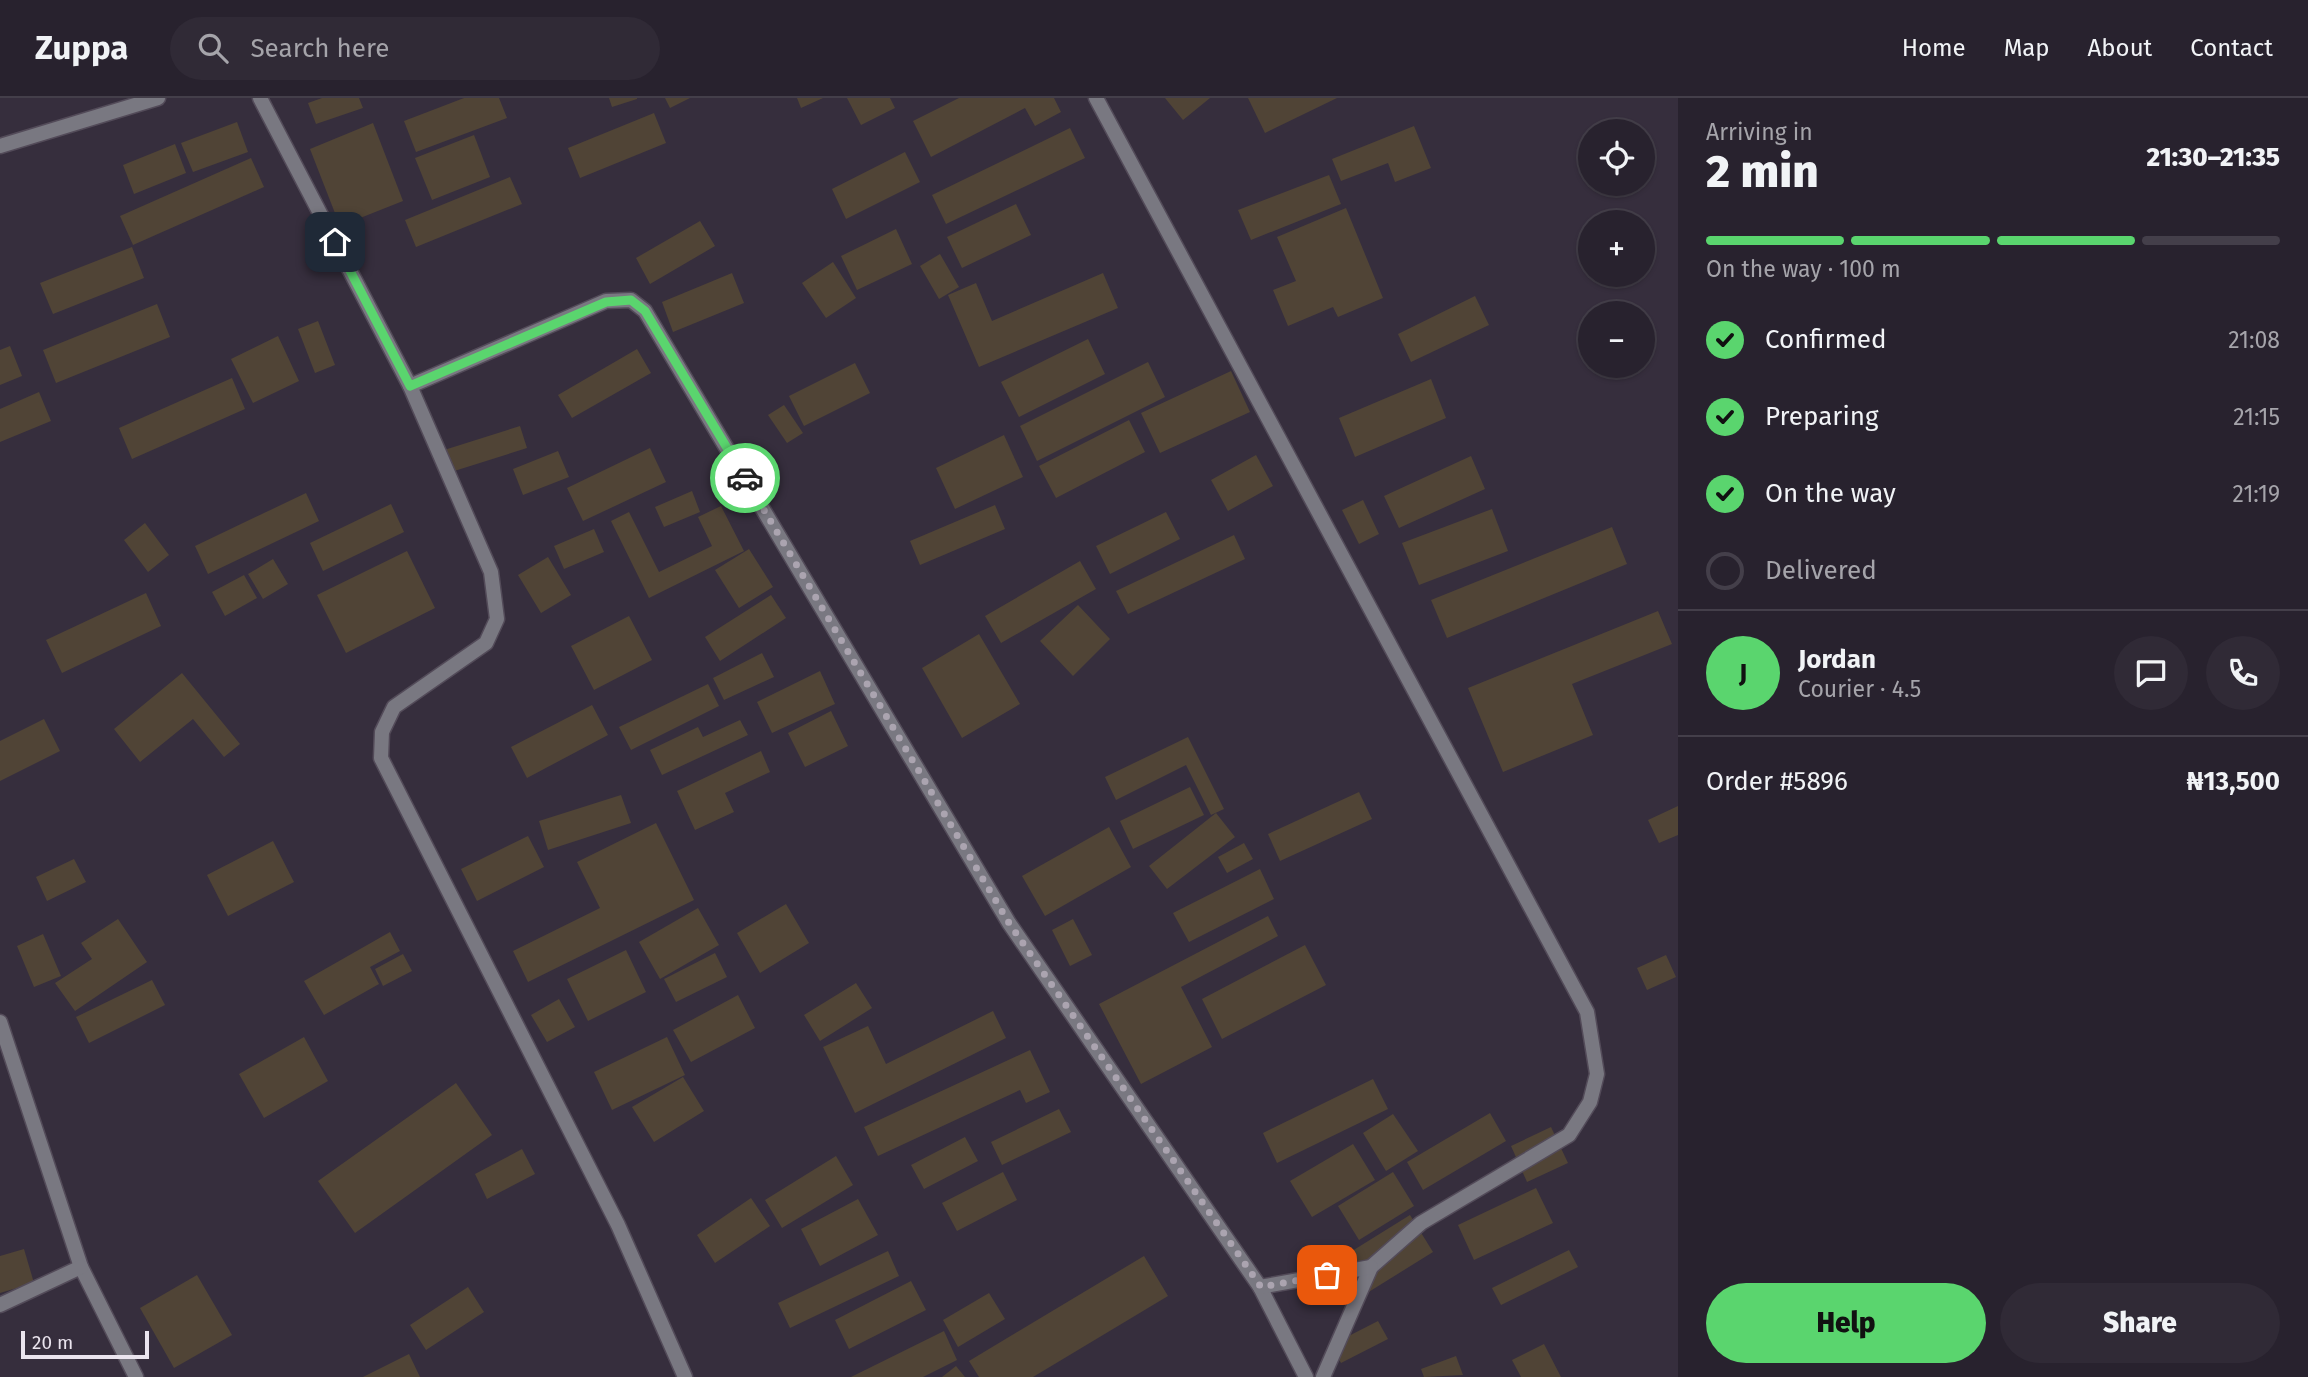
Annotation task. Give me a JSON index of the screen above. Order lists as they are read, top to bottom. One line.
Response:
{"scale_bar":"20 m","page":{"header":"Zuppa","search":"Search here","nav":["Home","Map","About","Contact"],"heading":["2 min","Arriving in","21:30–21:35"],"panel":["Jordan","Courier · 4.5","Order #5896","₦13,500"],"map_buttons":["+","−"],"bar":"On the way · 100 m","list":[["Confirmed","21:08"],["Preparing","21:15"],["On the way","21:19"],"Delivered"],"round":"J","buttons":["Help","Share"],"scale":"20 m"}}
